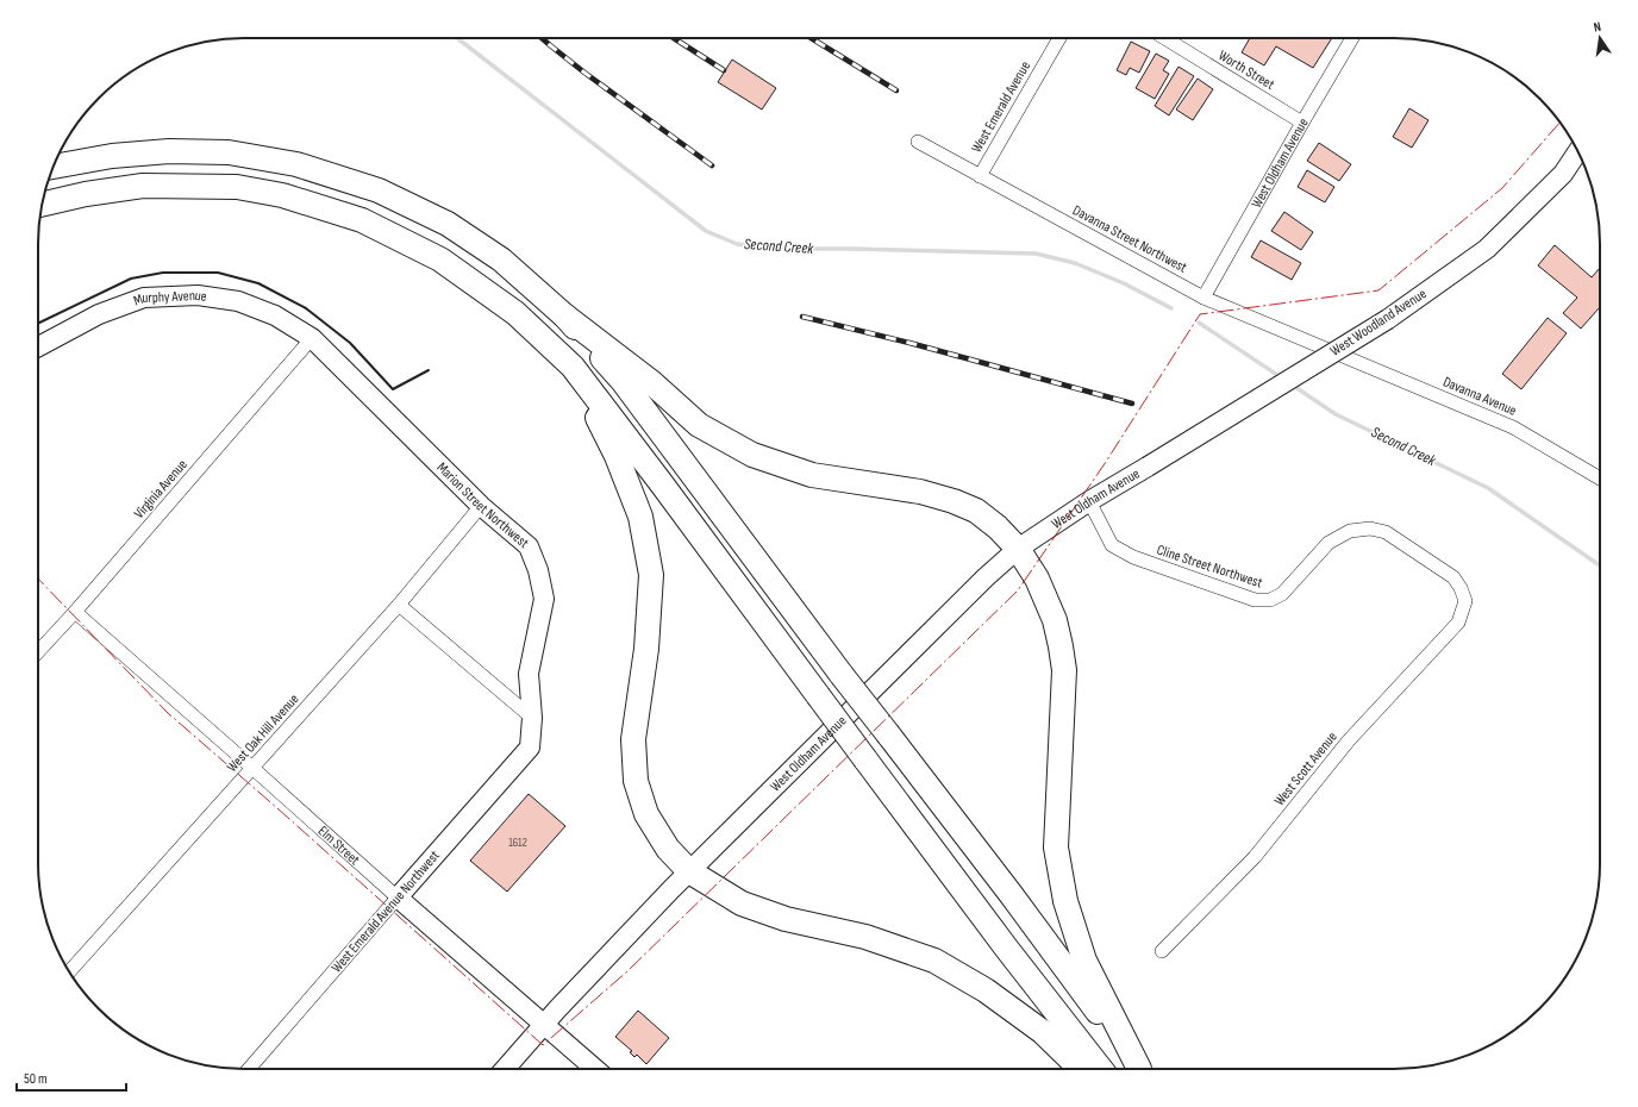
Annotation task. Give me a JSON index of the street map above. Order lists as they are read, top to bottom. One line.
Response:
{"streets":{"street":["Worth Street","West Emerald Avenue","West Oldham Avenue","Davanna Street Northwest","Murphy Avenue","West Woodland Avenue","Davanna Avenue","Virginia Avenue","Marion Street Northwest","Cline Street Northwest","West Oak Hill Avenue","West Scott Avenue","Elm Street","West Emerald Avenue Northwest"]},"crossings":[["Worth Street","West Oldham Avenue"],["West Emerald Avenue","Davanna Street Northwest"],["West Oldham Avenue","Davanna Street Northwest"],["West Oldham Avenue","West Woodland Avenue"],["West Oldham Avenue","Cline Street Northwest"],["West Oldham Avenue","Elm Street"],["Davanna Street Northwest","Davanna Avenue"],["Murphy Avenue","Virginia Avenue"],["Murphy Avenue","Marion Street Northwest"],["Virginia Avenue","Marion Street Northwest"],["Virginia Avenue","Elm Street"],["Marion Street Northwest","West Oak Hill Avenue"],["Marion Street Northwest","West Emerald Avenue Northwest"],["Cline Street Northwest","West Scott Avenue"],["West Oak Hill Avenue","Elm Street"],["Elm Street","West Emerald Avenue Northwest"]],"water":["Second Creek"],"house_numbers":["1612"],"scale_bar":"50 m","north":"top"}
